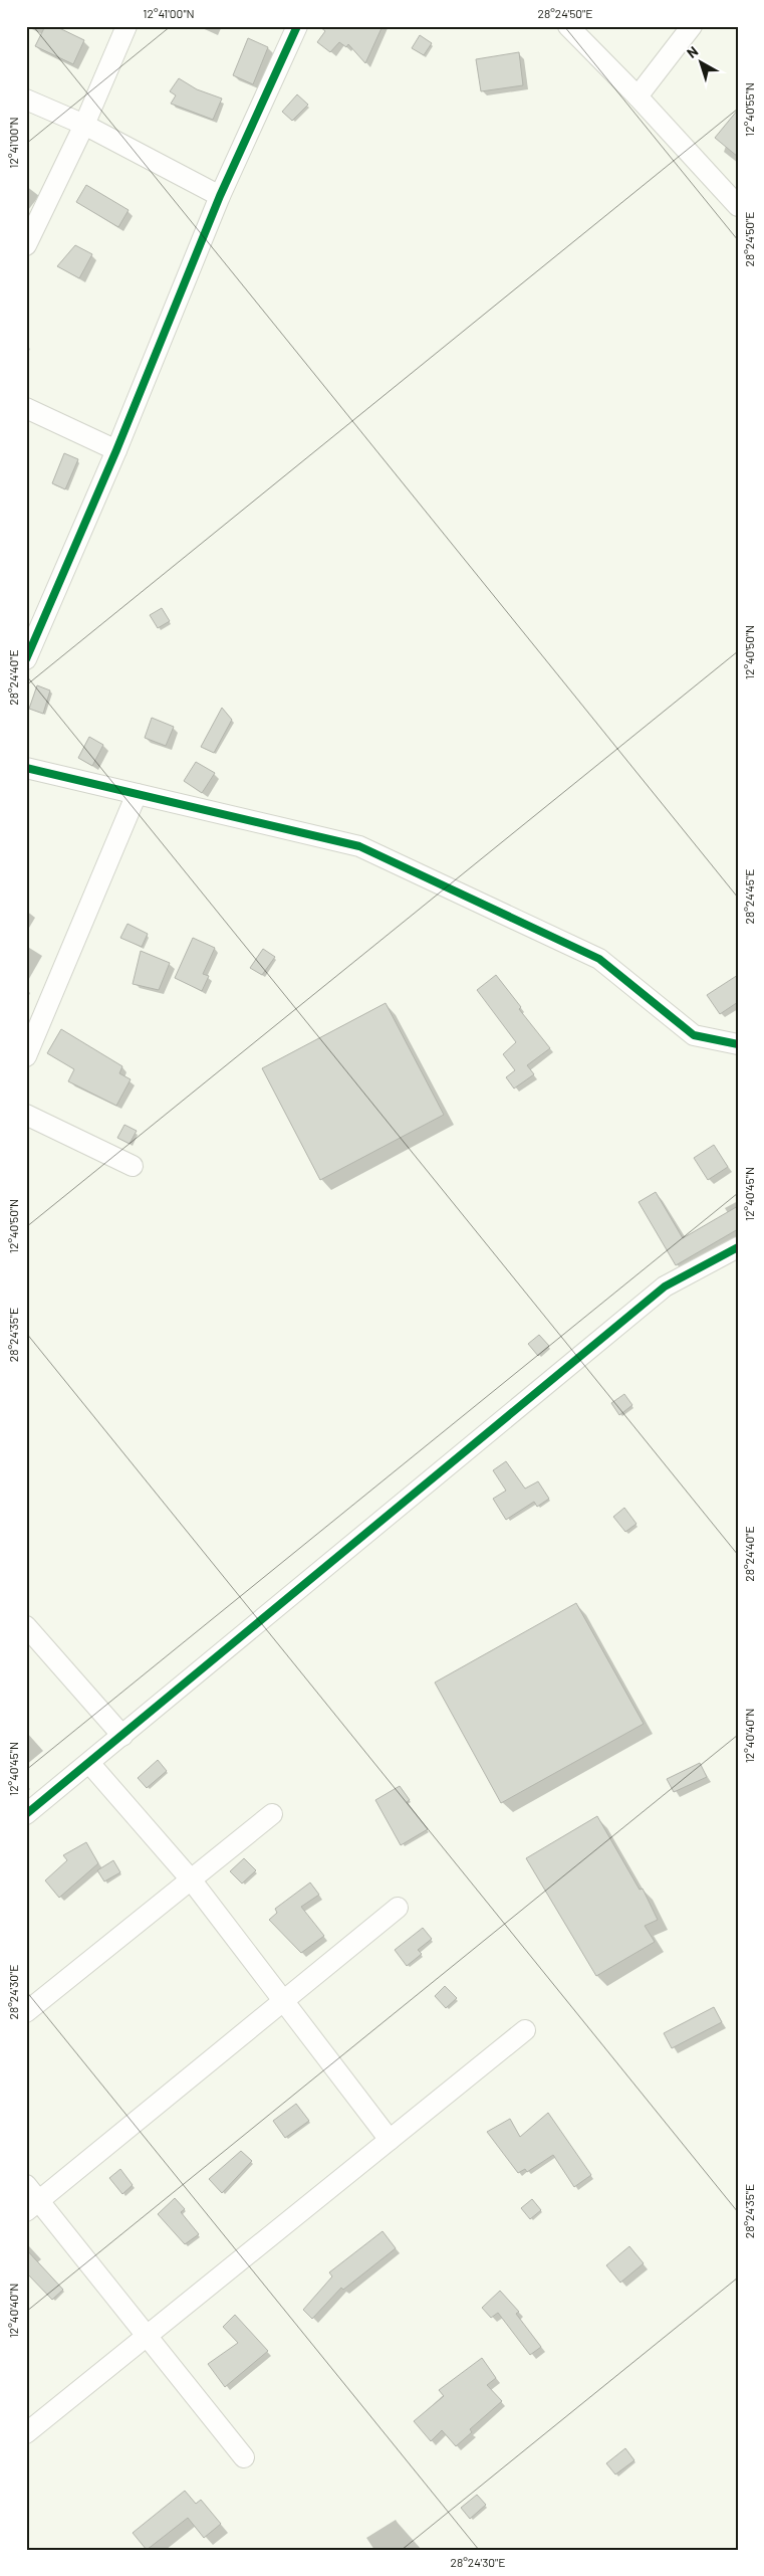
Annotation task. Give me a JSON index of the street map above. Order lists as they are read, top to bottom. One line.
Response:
{"north":"top left","coordinates":["12°41'00\"N","28°24'50\"E","12°40'55\"N","12°40'50\"N","28°24'40\"E","28°24'45\"E","12°40'45\"N","28°24'35\"E","12°40'40\"N","28°24'30\"E"]}
